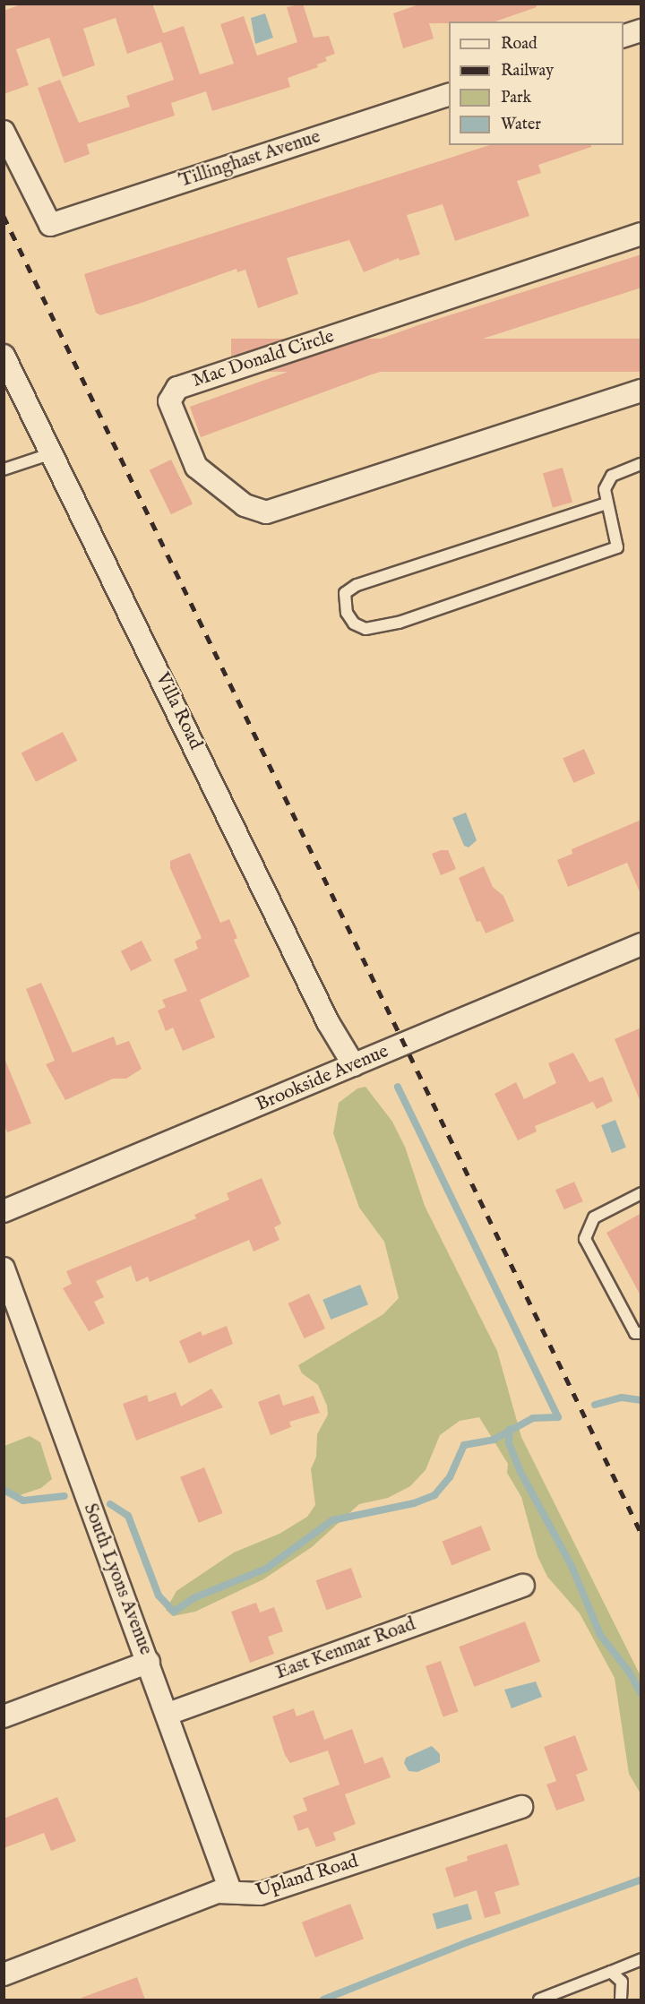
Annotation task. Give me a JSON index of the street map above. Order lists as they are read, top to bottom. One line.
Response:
{"streets":{"street":["Tillinghast Avenue","Mac Donald Circle","Villa Road","Brookside Avenue","South Lyons Avenue","East Kenmar Road","Upland Road"]},"crossings":[["Villa Road","Brookside Avenue"],["South Lyons Avenue","East Kenmar Road"],["South Lyons Avenue","Upland Road"]],"legend":["Road","Railway","Park","Water"]}
